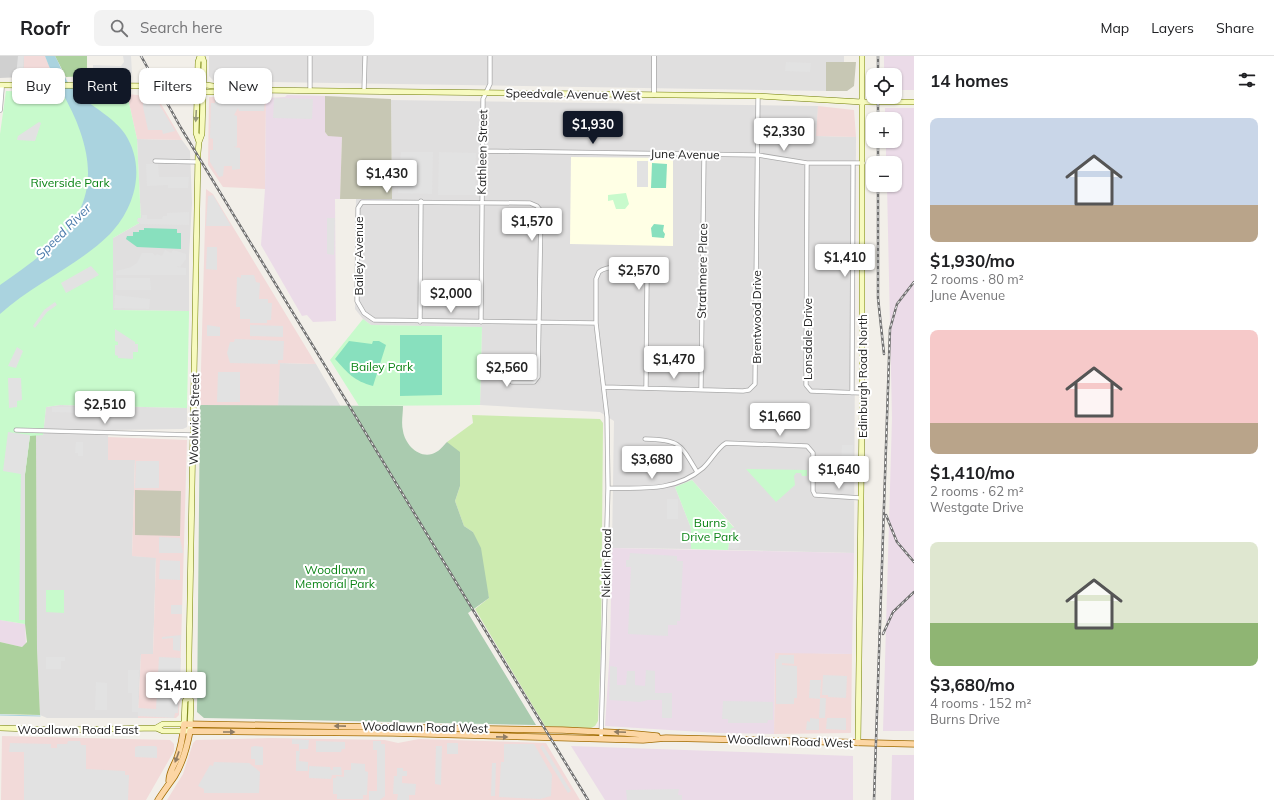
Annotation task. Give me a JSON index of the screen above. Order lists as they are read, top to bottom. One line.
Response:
{"streets":{"main road":["Speedvale Avenue West","Edinburgh Road North","Woolwich Street","Woodlawn Road West","Woodlawn Road East"],"street":["Kathleen Street","June Avenue","Bailey Avenue","Strathmere Place","Brentwood Drive","Lonsdale Drive","Nicklin Road"]},"crossings":[["Speedvale Avenue West","Kathleen Street"],["Speedvale Avenue West","Brentwood Drive"],["Speedvale Avenue West","Edinburgh Road North"],["Kathleen Street","June Avenue"],["Kathleen Street","Bailey Avenue"],["June Avenue","Strathmere Place"],["June Avenue","Brentwood Drive"],["June Avenue","Lonsdale Drive"],["June Avenue","Edinburgh Road North"],["Bailey Avenue","Nicklin Road"],["Strathmere Place","Brentwood Drive"],["Brentwood Drive","Nicklin Road"],["Lonsdale Drive","Edinburgh Road North"],["Edinburgh Road North","Woodlawn Road West"],["Woolwich Street","Woodlawn Road West"],["Woolwich Street","Woodlawn Road East"],["Nicklin Road","Woodlawn Road West"],["Woodlawn Road West","Woodlawn Road East"]],"water":["Speed River"],"parks":["Riverside Park","Bailey Park","Burns Drive Park","Woodlawn Memorial Park"],"page":{"header":"Roofr","search":"Search here","nav":["Map","Layers","Share"],"heading":"14 homes","map_buttons":["+","−"],"chip":["Buy","Rent","Filters","New"],"list":[{"name":"$1,930/mo","note":"2 rooms · 80 m² · June Avenue"},{"name":"$1,410/mo","note":"2 rooms · 62 m² · Westgate Drive"},{"name":"$3,680/mo","note":"4 rooms · 152 m² · Burns Drive"}],"price":["$1,930","$2,330","$1,430","$1,570","$1,410","$2,570","$2,000","$1,470","$2,560","$2,510","$1,660","$3,680","$1,640","$1,410"]}}
